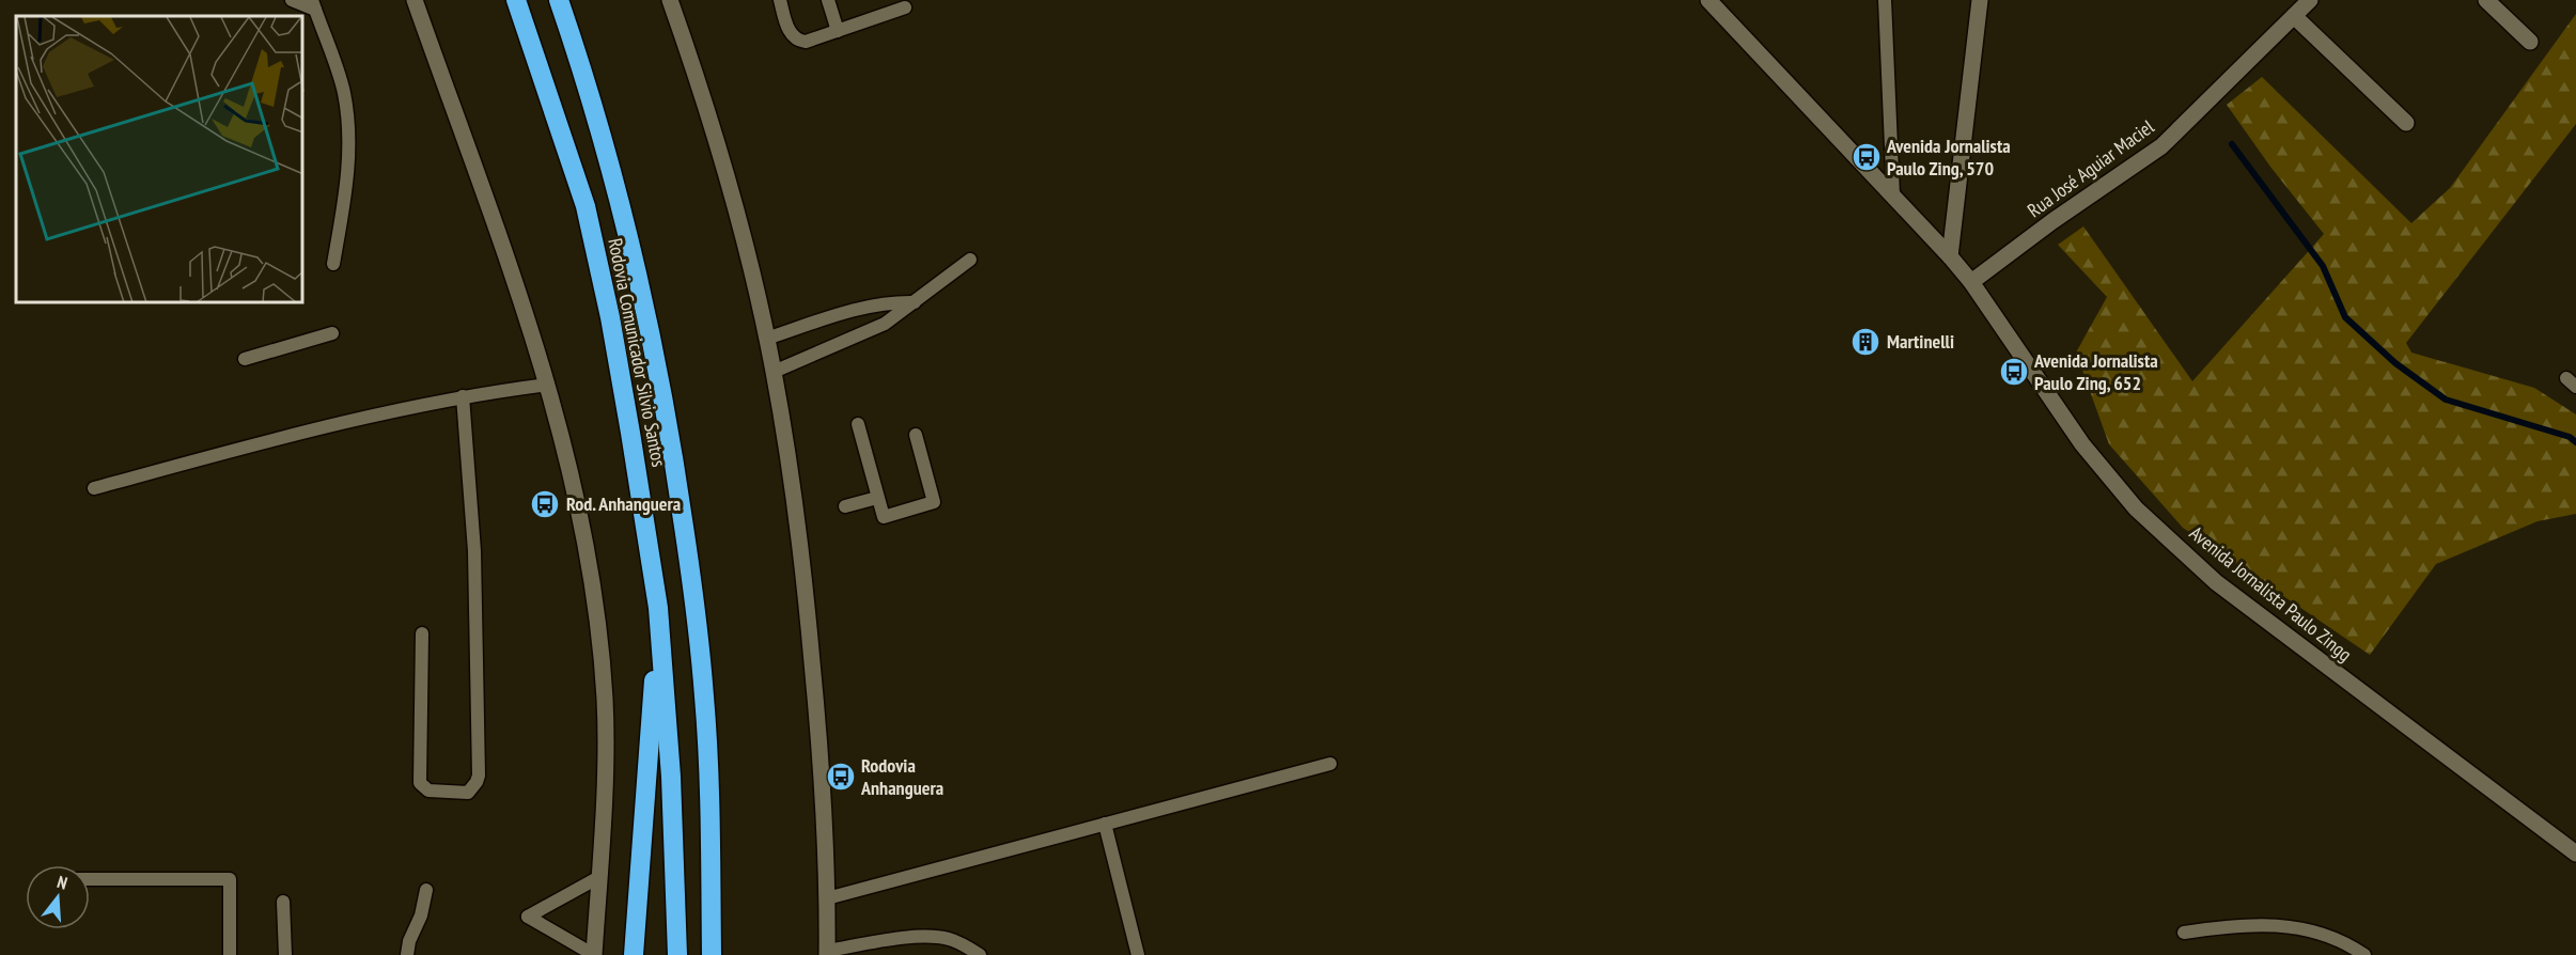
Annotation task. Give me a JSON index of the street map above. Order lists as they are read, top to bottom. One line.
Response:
{"streets":{"highway":["Rodovia Comunicador Silvio Santos"],"main road":["Rua José Aguiar Maciel","Avenida Jornalista Paulo Zingg"]},"crossings":[["Rua José Aguiar Maciel","Avenida Jornalista Paulo Zingg"]],"places":{"bus stop":["Avenida Jornalista Paulo Zing, 570","Avenida Jornalista Paulo Zing, 652","Rod. Anhanguera","Rodovia Anhanguera"],"building":["Martinelli"]},"north":"top"}
